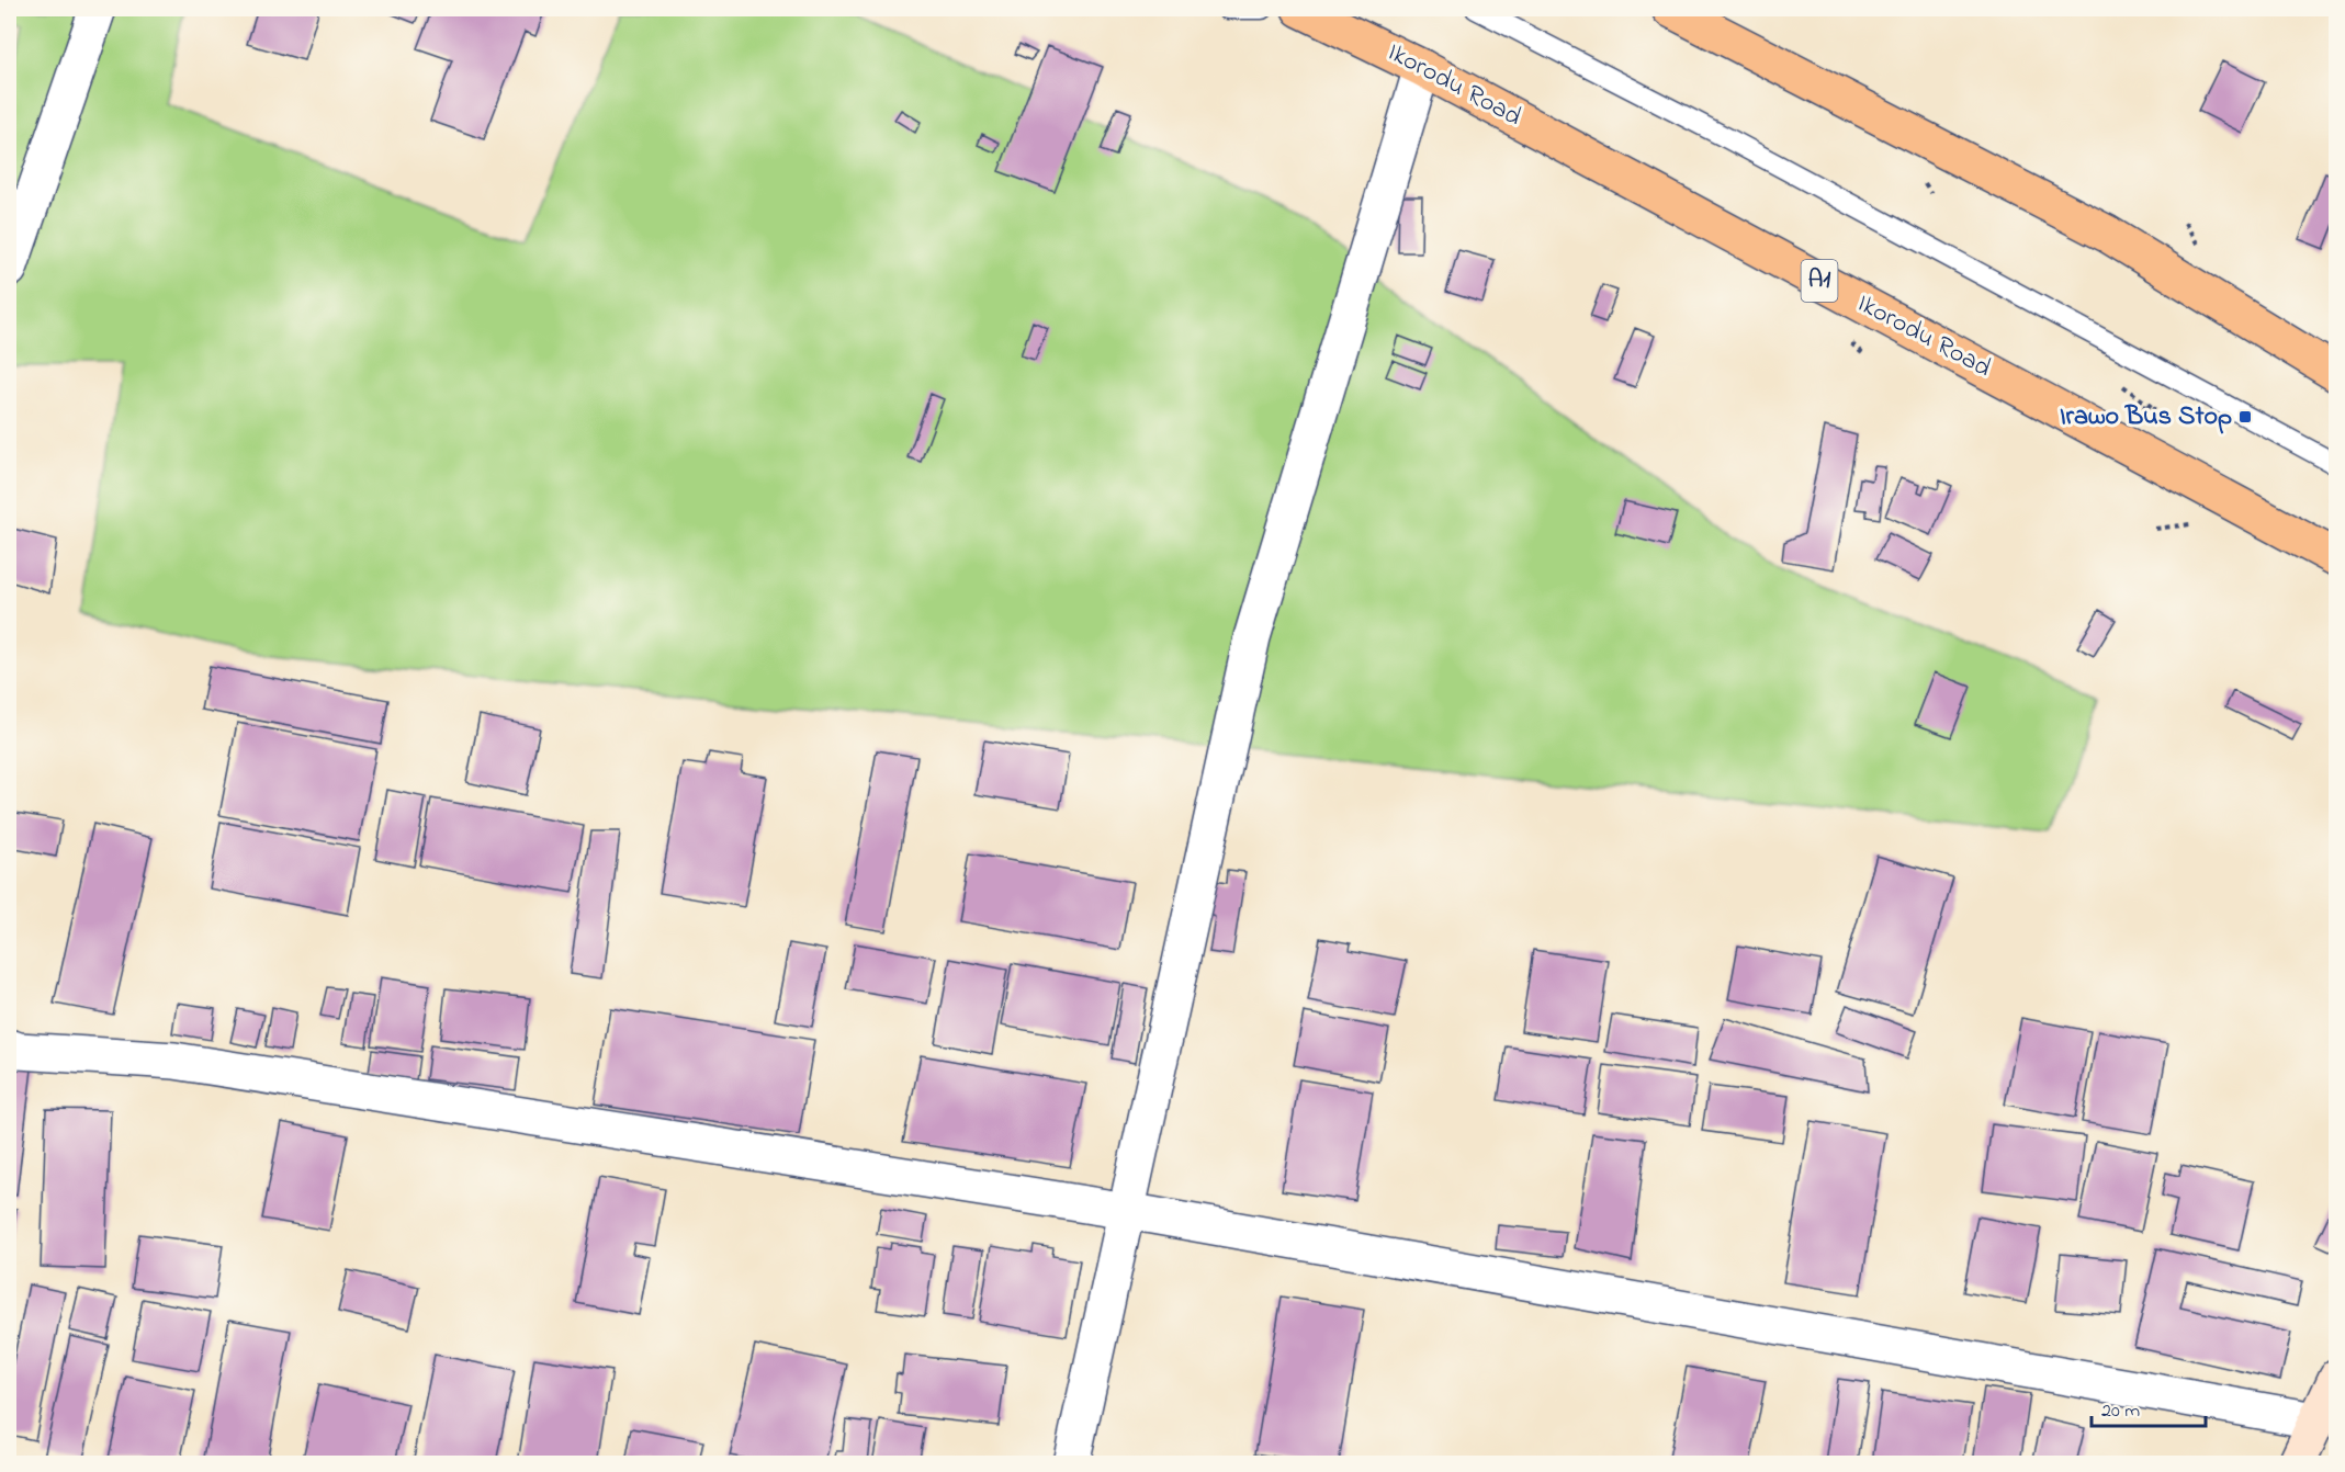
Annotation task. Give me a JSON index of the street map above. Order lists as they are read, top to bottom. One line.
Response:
{"streets":{"highway":["Ikorodu Road","A1"]},"places":{"transit":["Irawo Bus Stop"]},"scale_bar":"20 m"}
